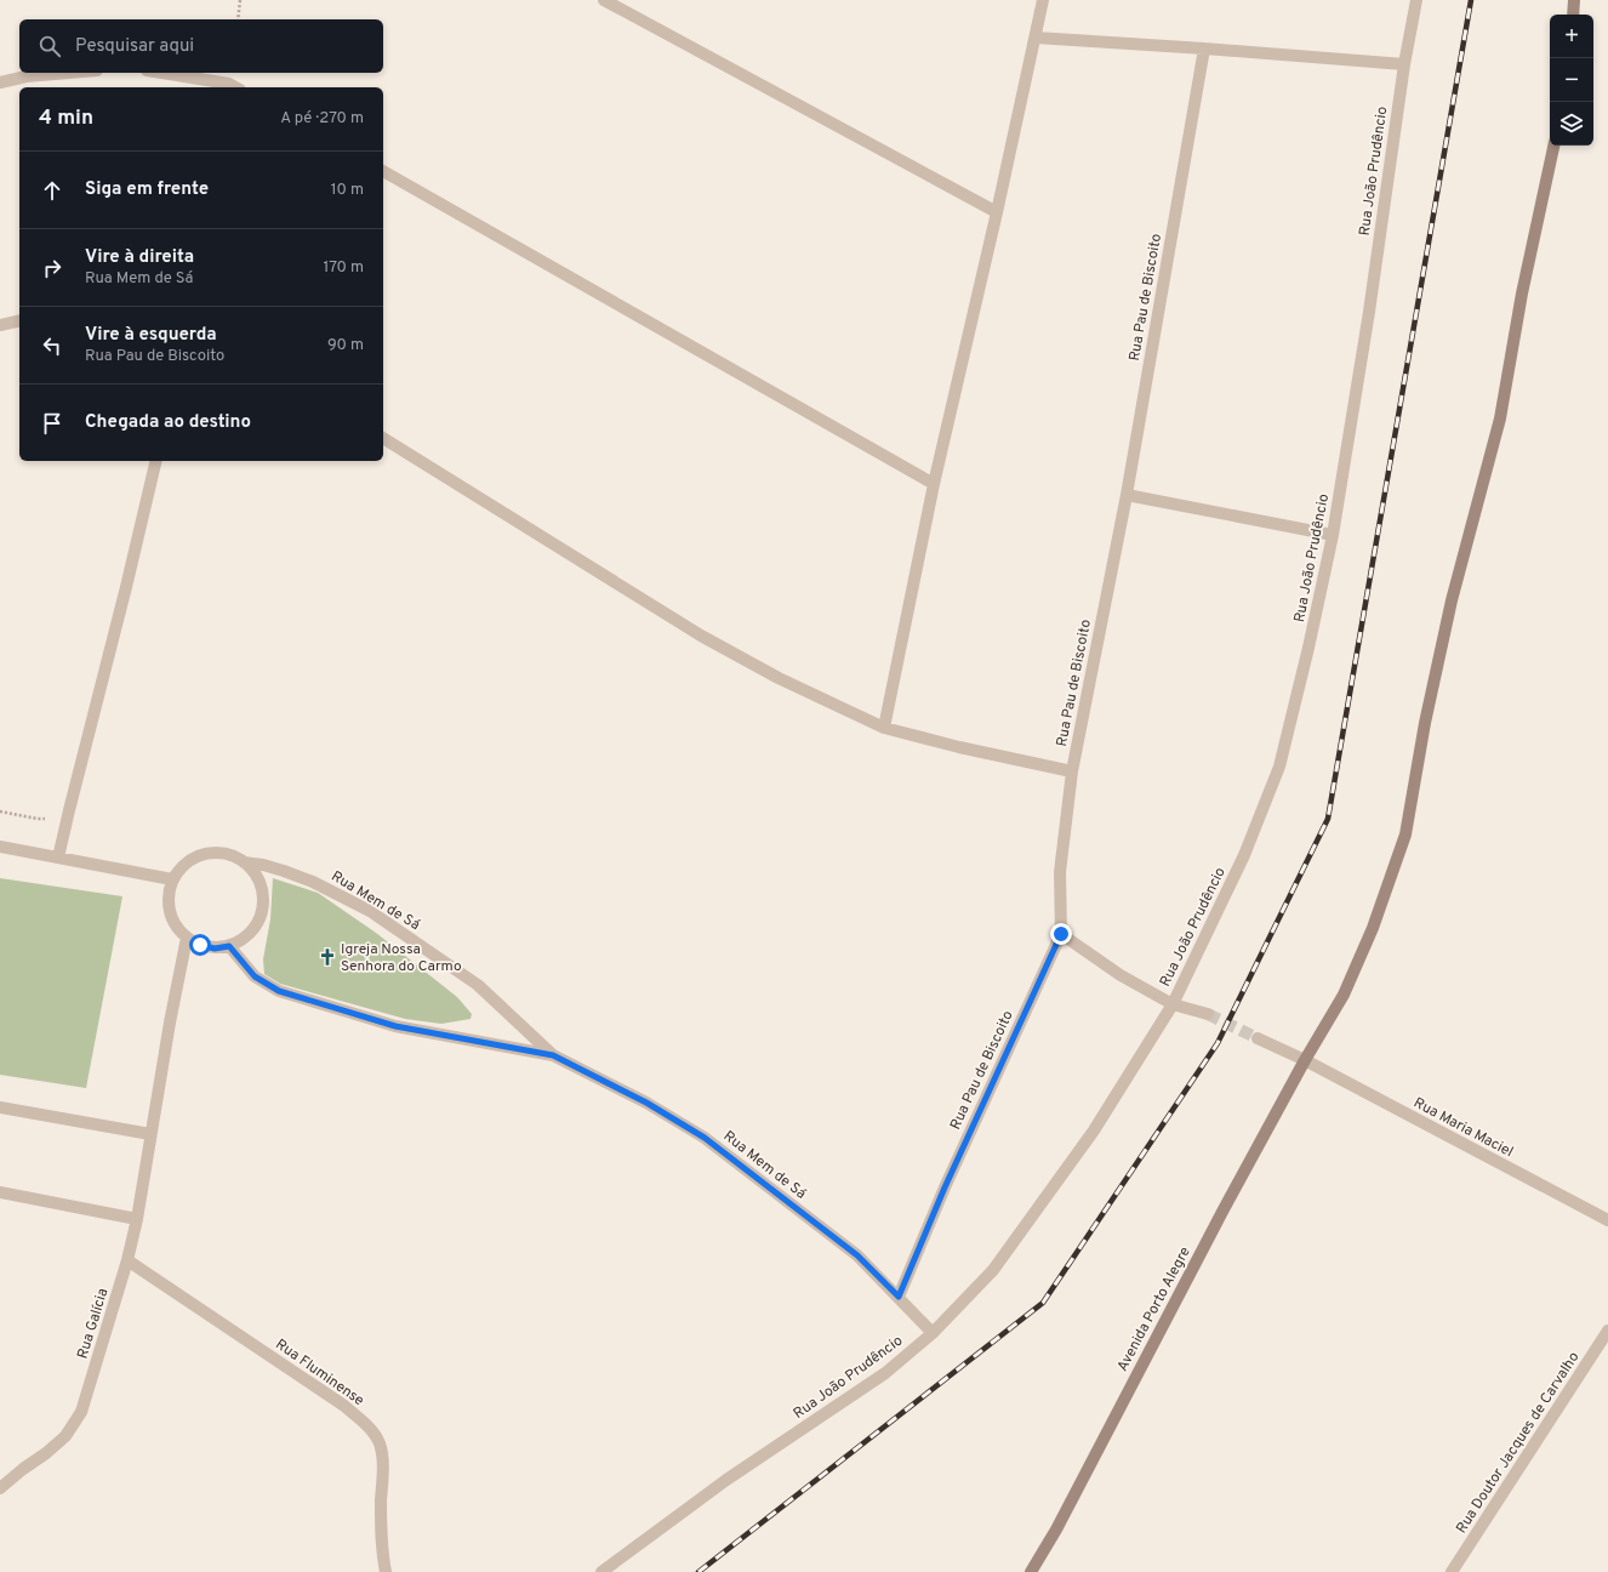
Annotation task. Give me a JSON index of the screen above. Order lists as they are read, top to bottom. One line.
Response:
{"streets":{"main road":["Avenida Porto Alegre"],"street":["Rua João Prudêncio","Rua Pau de Biscoito","Rua Mem de Sá","Rua Maria Maciel","Rua Galícia","Rua Fluminense","Rua Doutor Jacques de Carvalho"]},"crossings":[["Rua João Prudêncio","Rua Mem de Sá"],["Rua Pau de Biscoito","Rua Mem de Sá"],["Rua Mem de Sá","Rua Galícia"],["Rua Maria Maciel","Avenida Porto Alegre"],["Rua Galícia","Rua Fluminense"]],"places":{"church":["Igreja Nossa Senhora do Carmo"]},"page":{"map_buttons":["+","−"],"search":"Pesquisar aqui","heading":["4 min","A pé · 270 m"],"list":[["Siga em frente","10 m"],["Vire à direita","Rua Mem de Sá","170 m"],["Vire à esquerda","Rua Pau de Biscoito","90 m"],"Chegada ao destino"]}}
